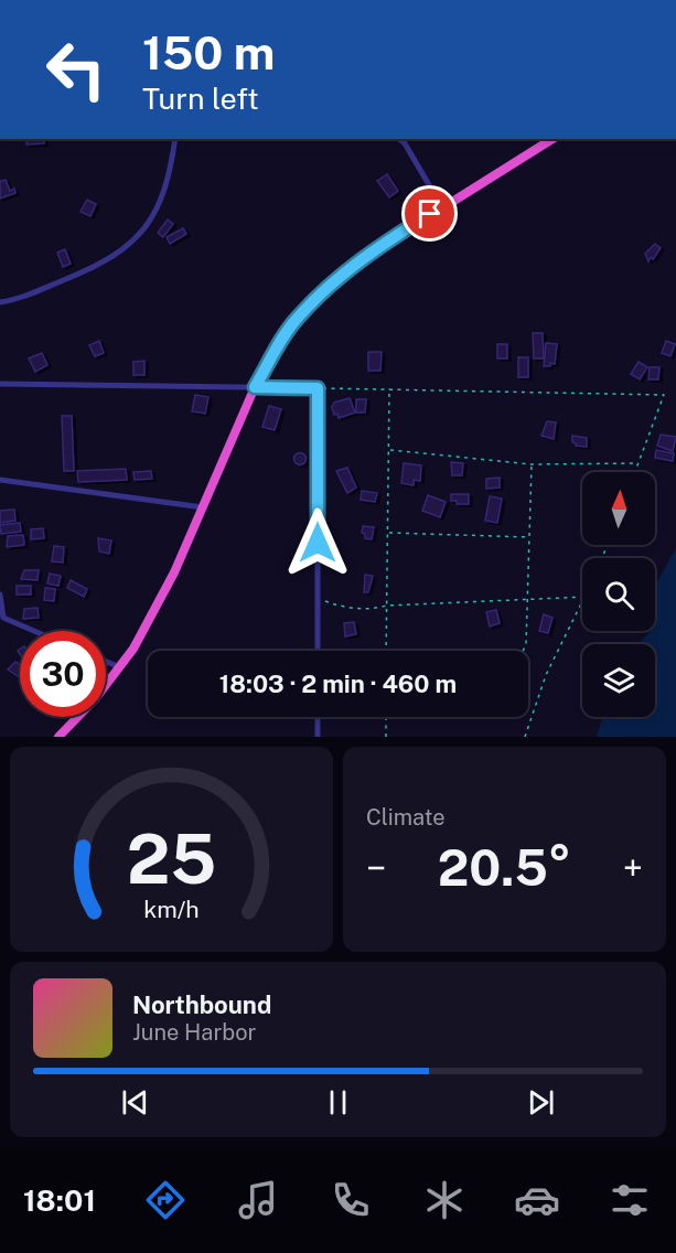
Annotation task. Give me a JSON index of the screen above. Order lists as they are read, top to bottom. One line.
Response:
{"north":"top","page":{"turn":["150 m","Turn left"],"limit":"30","trip":"18:03 · 2 min · 460 m","tile":"Climate","heat":["−","20.5°","+"],"song":["Northbound","June Harbor"],"tabs":"18:01","gauge":["25","km/h"]}}
